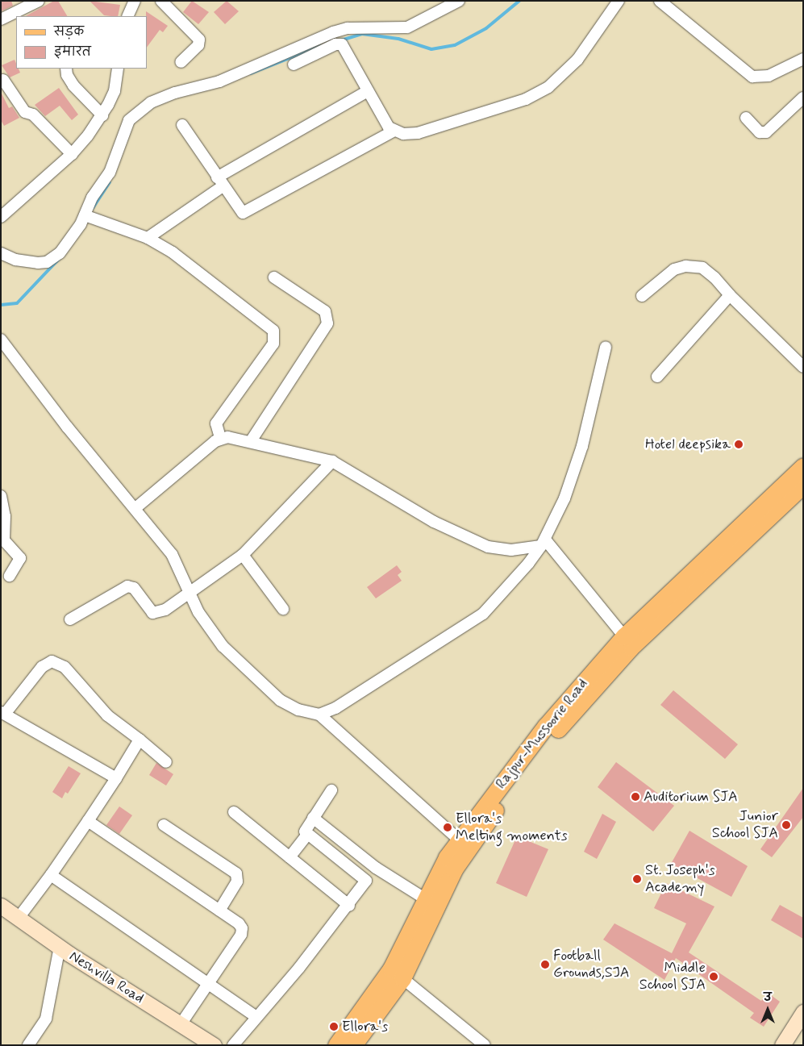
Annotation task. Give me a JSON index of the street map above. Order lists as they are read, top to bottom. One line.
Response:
{"streets":{"main road":["Rajpur-Mussoorie Road"],"street":["Neshvilla Road"]},"places":["Hotel deepsika","Auditorium SJA","Junior School SJA","Ellora's Melting moments","St. Joseph's Academy","Football Grounds,SJA","Middle School SJA","Ellora's"],"legend":["सड़क","इमारत"],"north":"top"}
